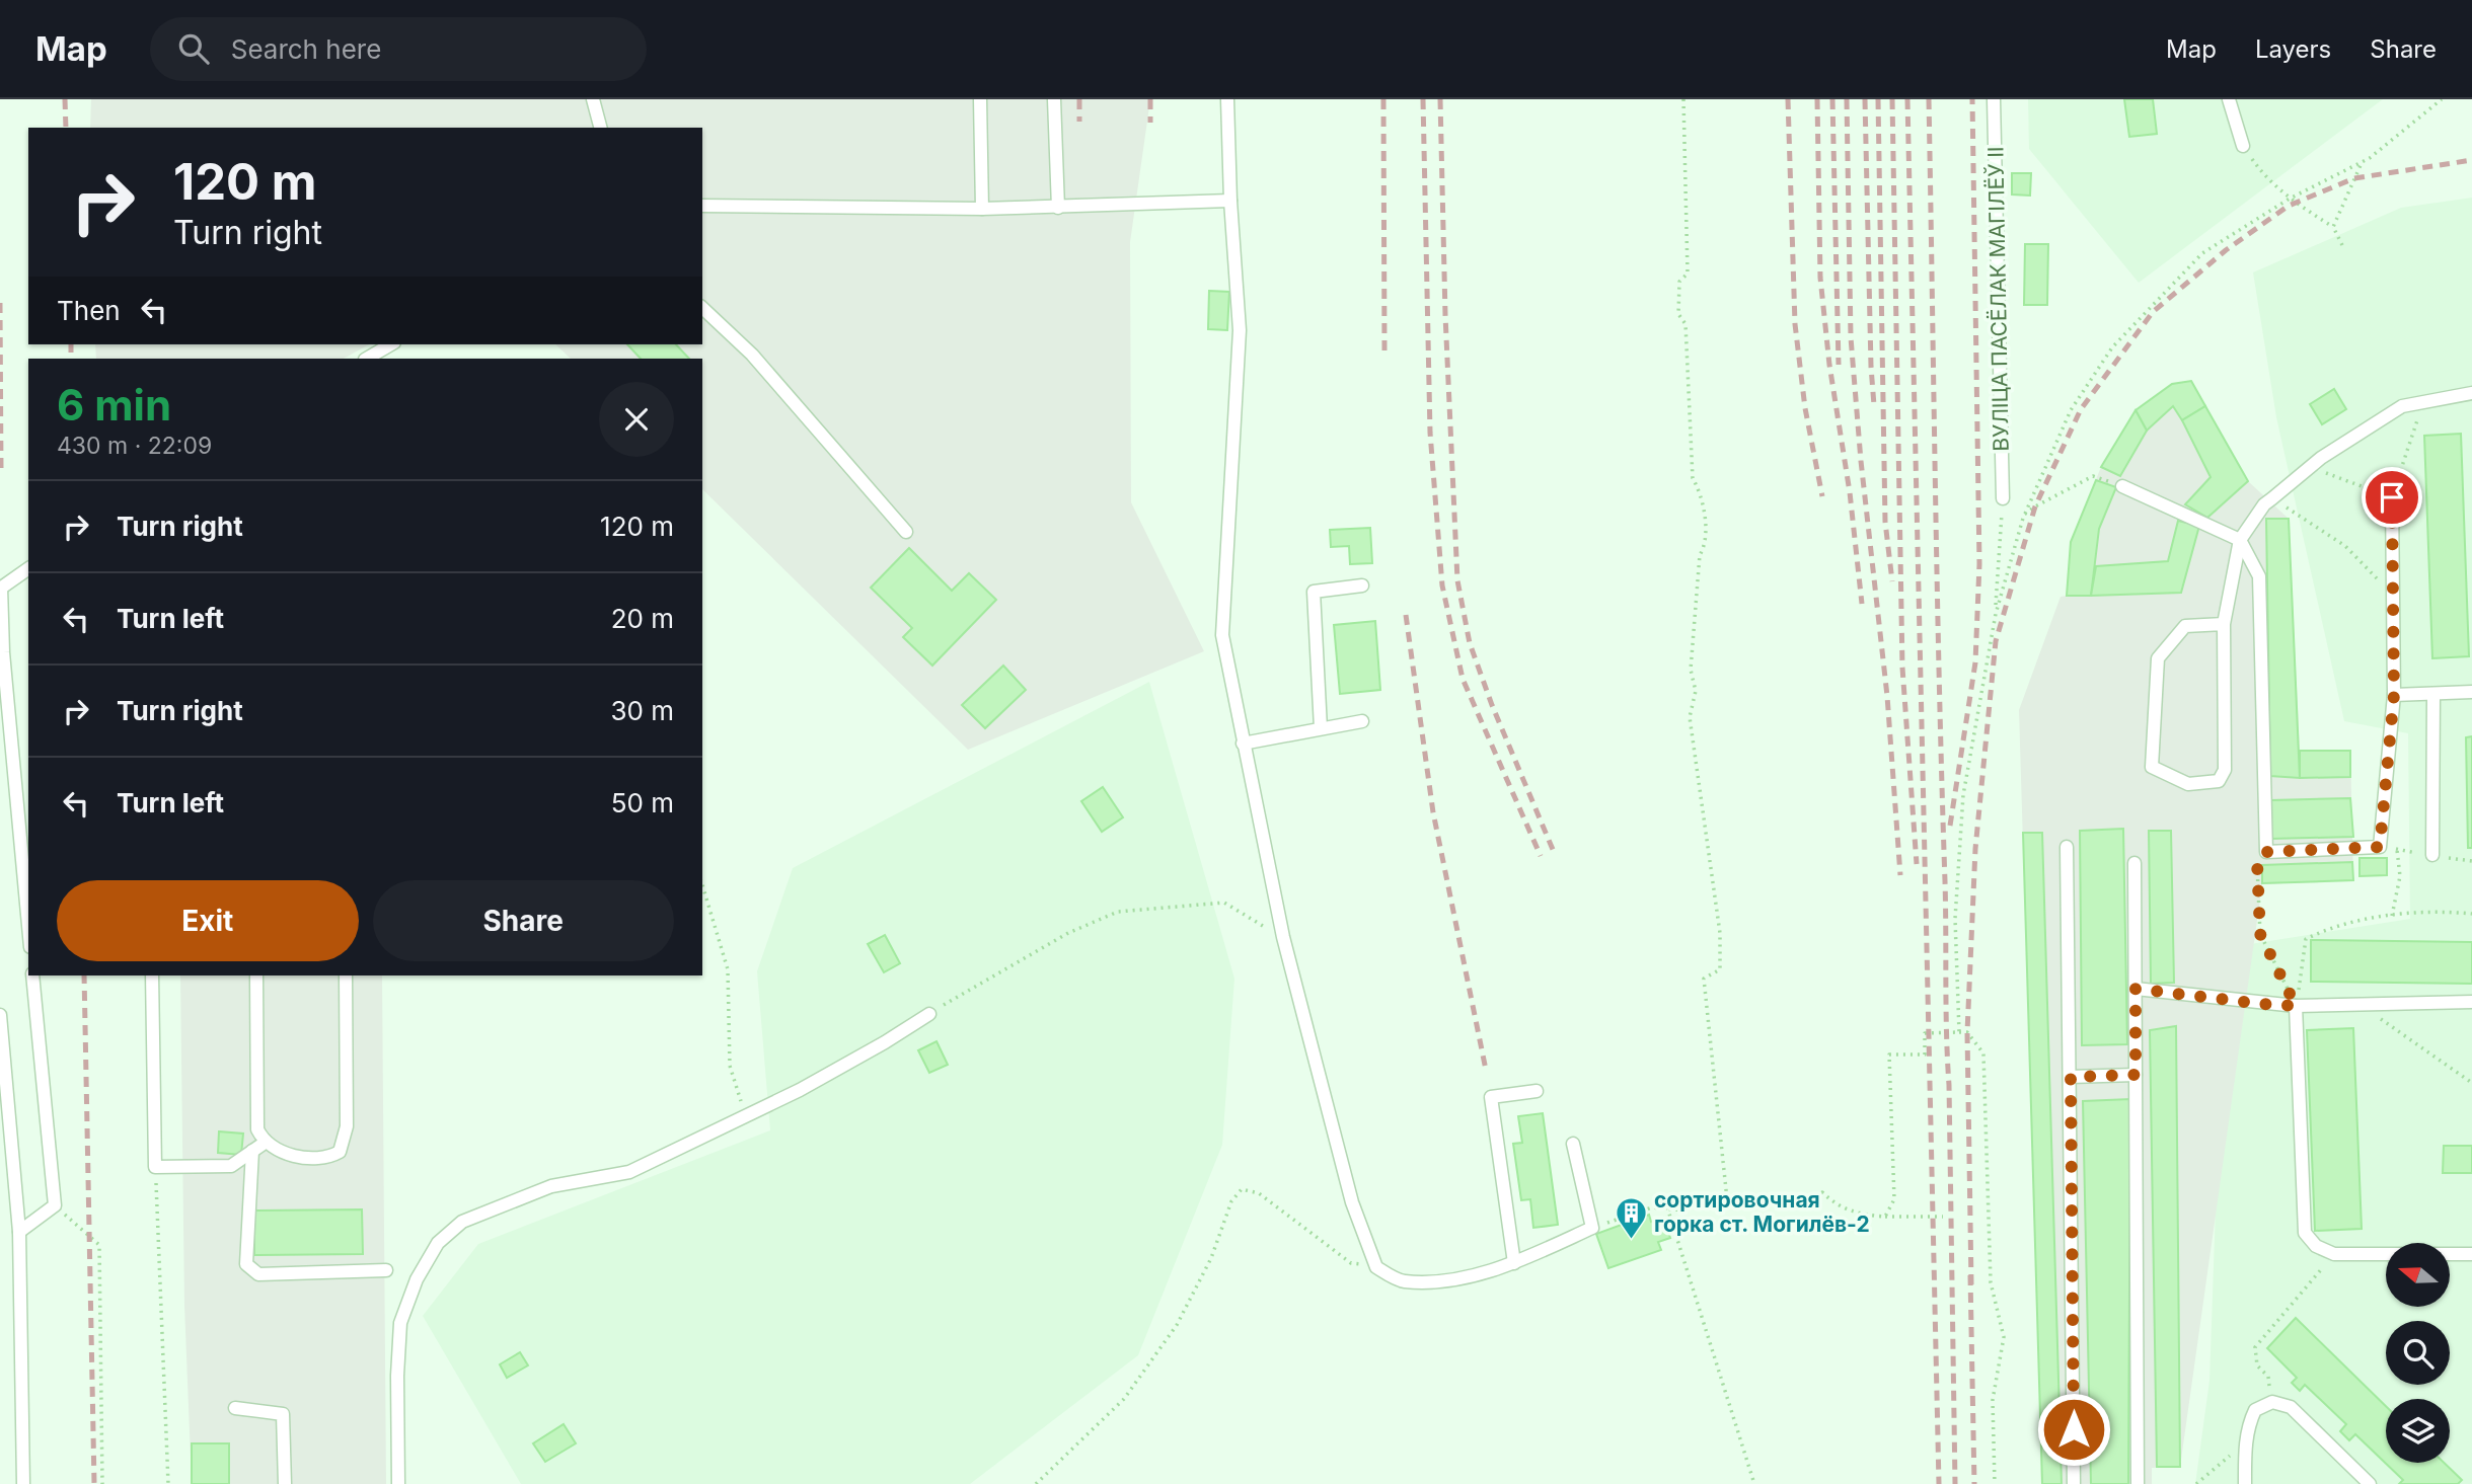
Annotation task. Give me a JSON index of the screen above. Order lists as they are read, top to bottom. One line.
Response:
{"streets":{"lane":["ВУЛІЦА ПАСЁЛАК МАГІЛЁЎ II"]},"places":{"building":["сортировочная горка ст. Могилёв-2"]},"north":"left","page":{"header":"Map","search":"Search here","nav":["Map","Layers","Share"],"turn":["120 m","Turn right"],"then":"Then","heading":["6 min","430 m · 22:09"],"list":[{"name":"Turn right","value":"120 m"},{"name":"Turn left","value":"20 m"},{"name":"Turn right","value":"30 m"},{"name":"Turn left","value":"50 m"}],"buttons":["Exit","Share"]}}
